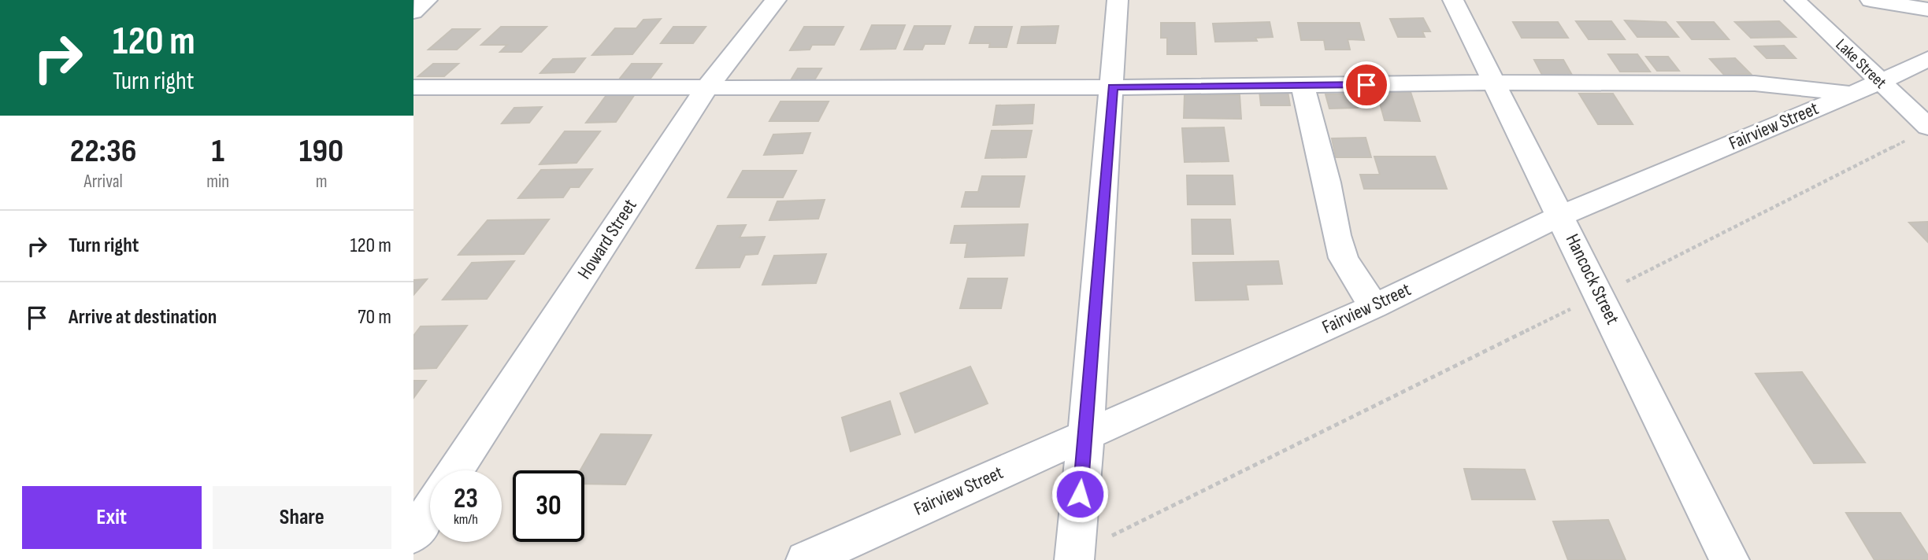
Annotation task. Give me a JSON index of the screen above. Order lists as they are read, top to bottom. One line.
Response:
{"streets":{"street":["Lake Street","Fairview Street","Howard Street","Hancock Street"]},"crossings":[["Lake Street","Fairview Street"],["Fairview Street","Hancock Street"]],"page":{"turn":["120 m","Turn right"],"eta":["22:36","Arrival","1","min","190","m"],"list":[{"name":"Turn right","value":"120 m"},{"name":"Arrive at destination","value":"70 m"}],"speed":"23 km/h","limit":"30","buttons":["Exit","Share"]}}
